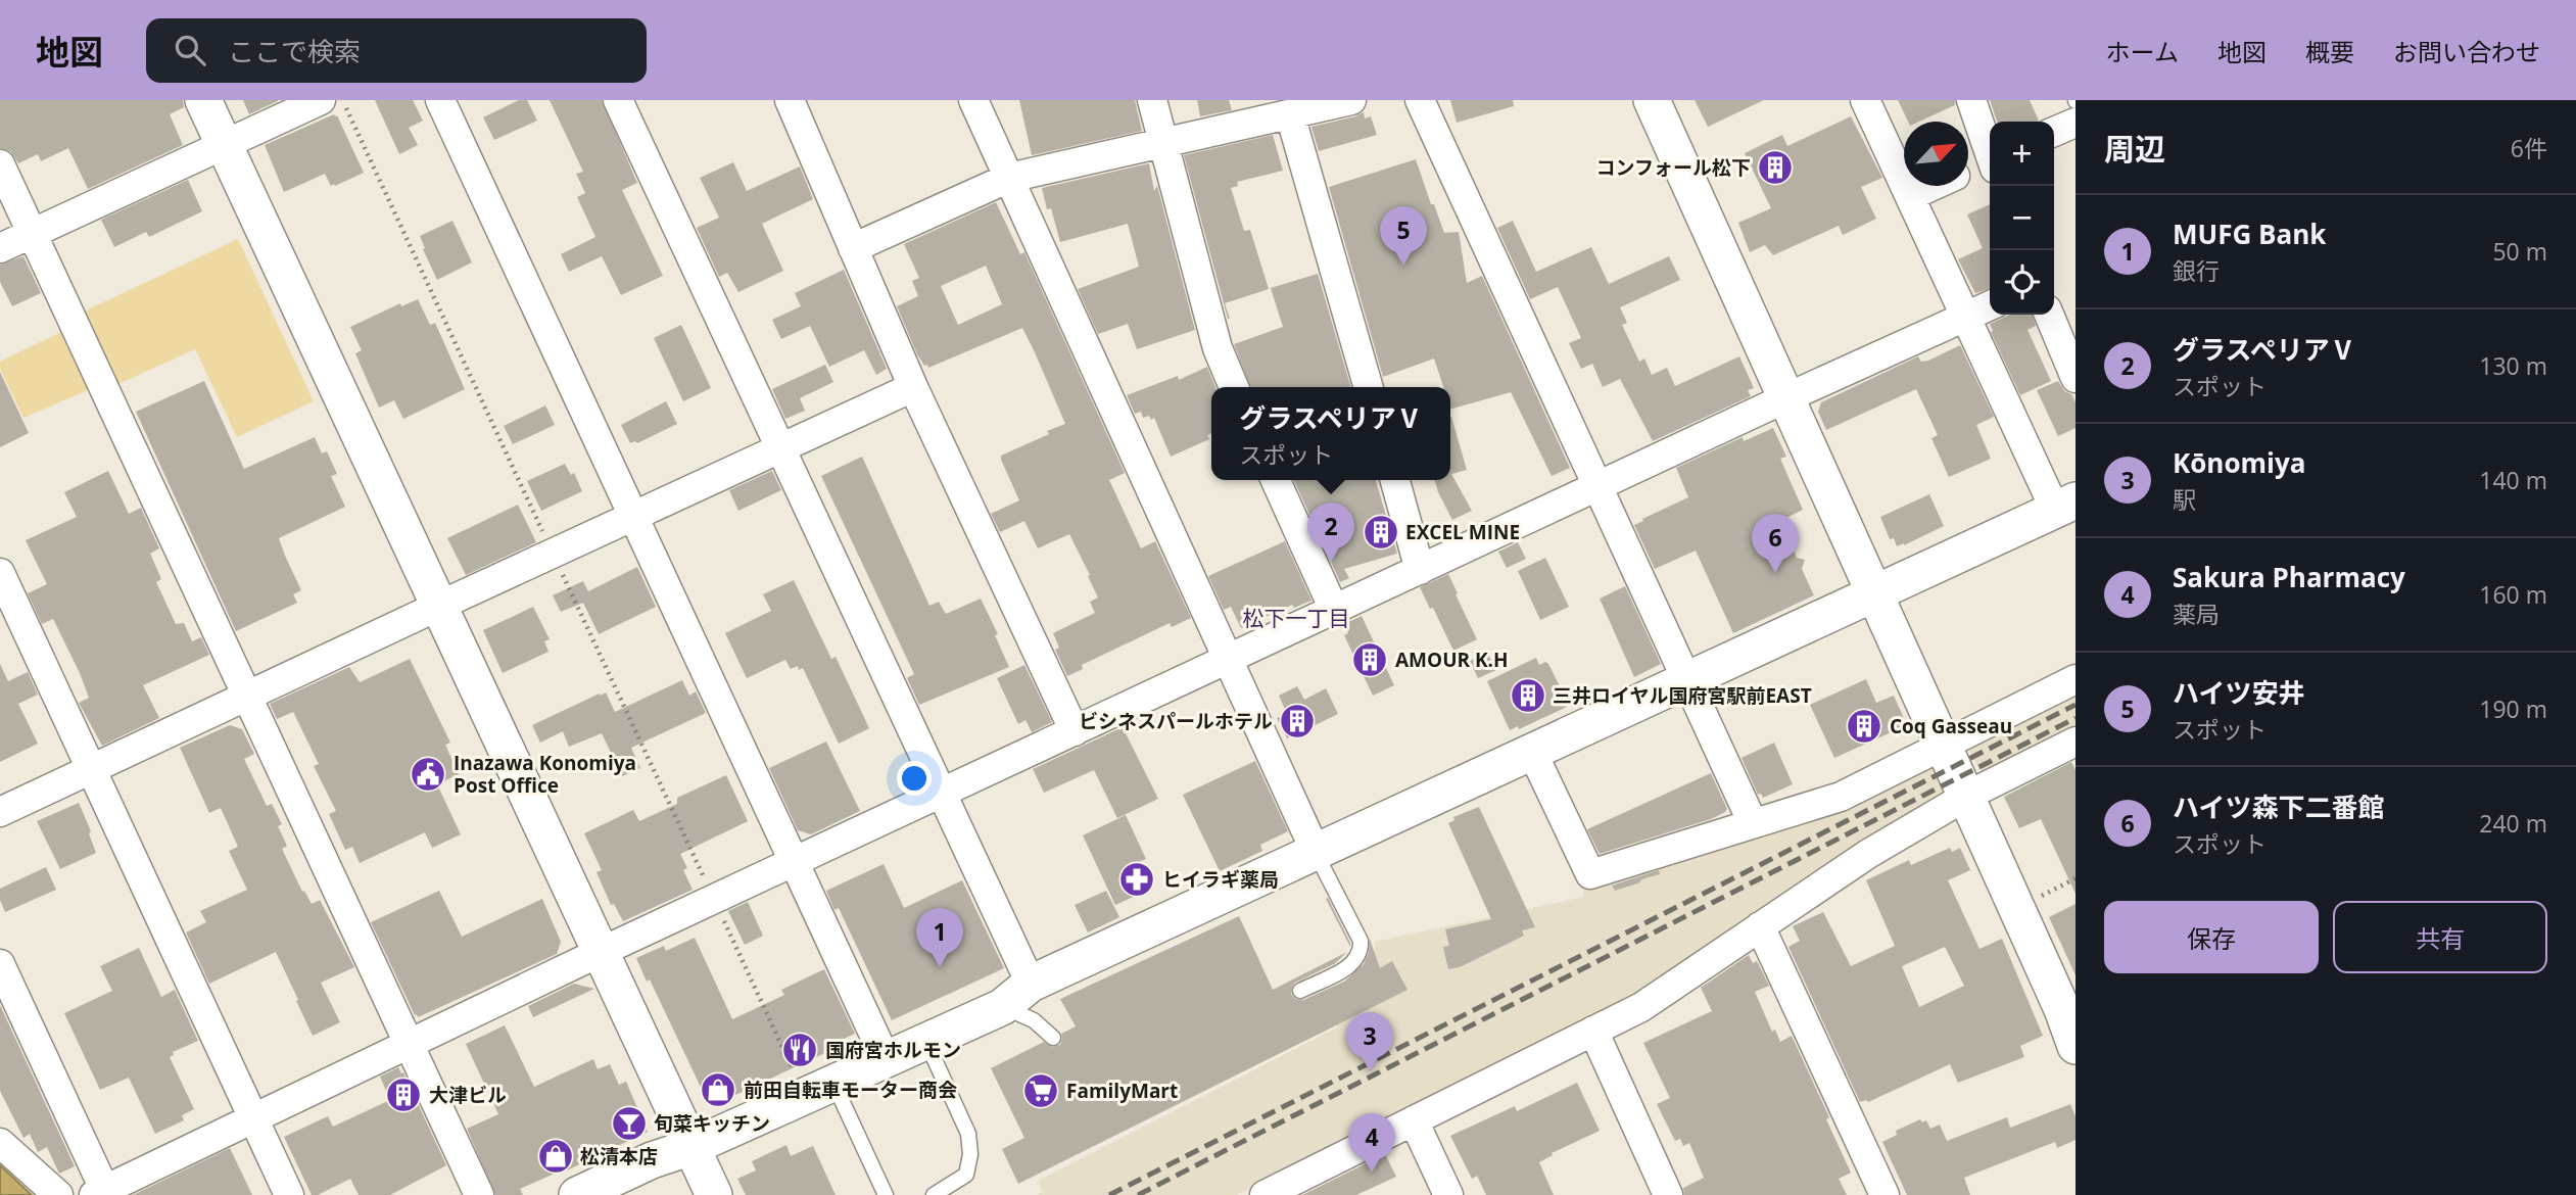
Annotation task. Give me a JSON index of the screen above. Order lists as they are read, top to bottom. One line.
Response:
{"districts":["松下一丁目"],"places":{"building":["コンフォール松下","EXCEL MINE","AMOUR K.H","三井ロイヤル国府宮駅前EAST","ビシネスパールホテル","Coq Gasseau","大津ビル"],"public building":["Inazawa Konomiya Post Office"],"pharmacy":["ヒイラギ薬局"],"restaurant":["国府宮ホルモン"],"shop":["前田自転車モーター商会","松清本店"],"supermarket":["FamilyMart"],"bar":["旬菜キッチン"]},"north":"top right","page":{"header":"地図","search":"ここで検索","nav":["ホーム","地図","概要","お問い合わせ"],"heading":["周辺","6件"],"map_buttons":["+","−"],"list":[{"mark":"1","name":"MUFG Bank","note":"銀行","value":"50 m"},{"mark":"2","name":"グラスペリアⅤ","note":"スポット","value":"130 m"},{"mark":"3","name":"Kōnomiya","note":"駅","value":"140 m"},{"mark":"4","name":"Sakura Pharmacy","note":"薬局","value":"160 m"},{"mark":"5","name":"ハイツ安井","note":"スポット","value":"190 m"},{"mark":"6","name":"ハイツ森下二番館","note":"スポット","value":"240 m"}],"pins":["5","2","6","1","3","4"],"popup":["グラスペリアⅤ","スポット"],"buttons":["保存","共有"]}}
